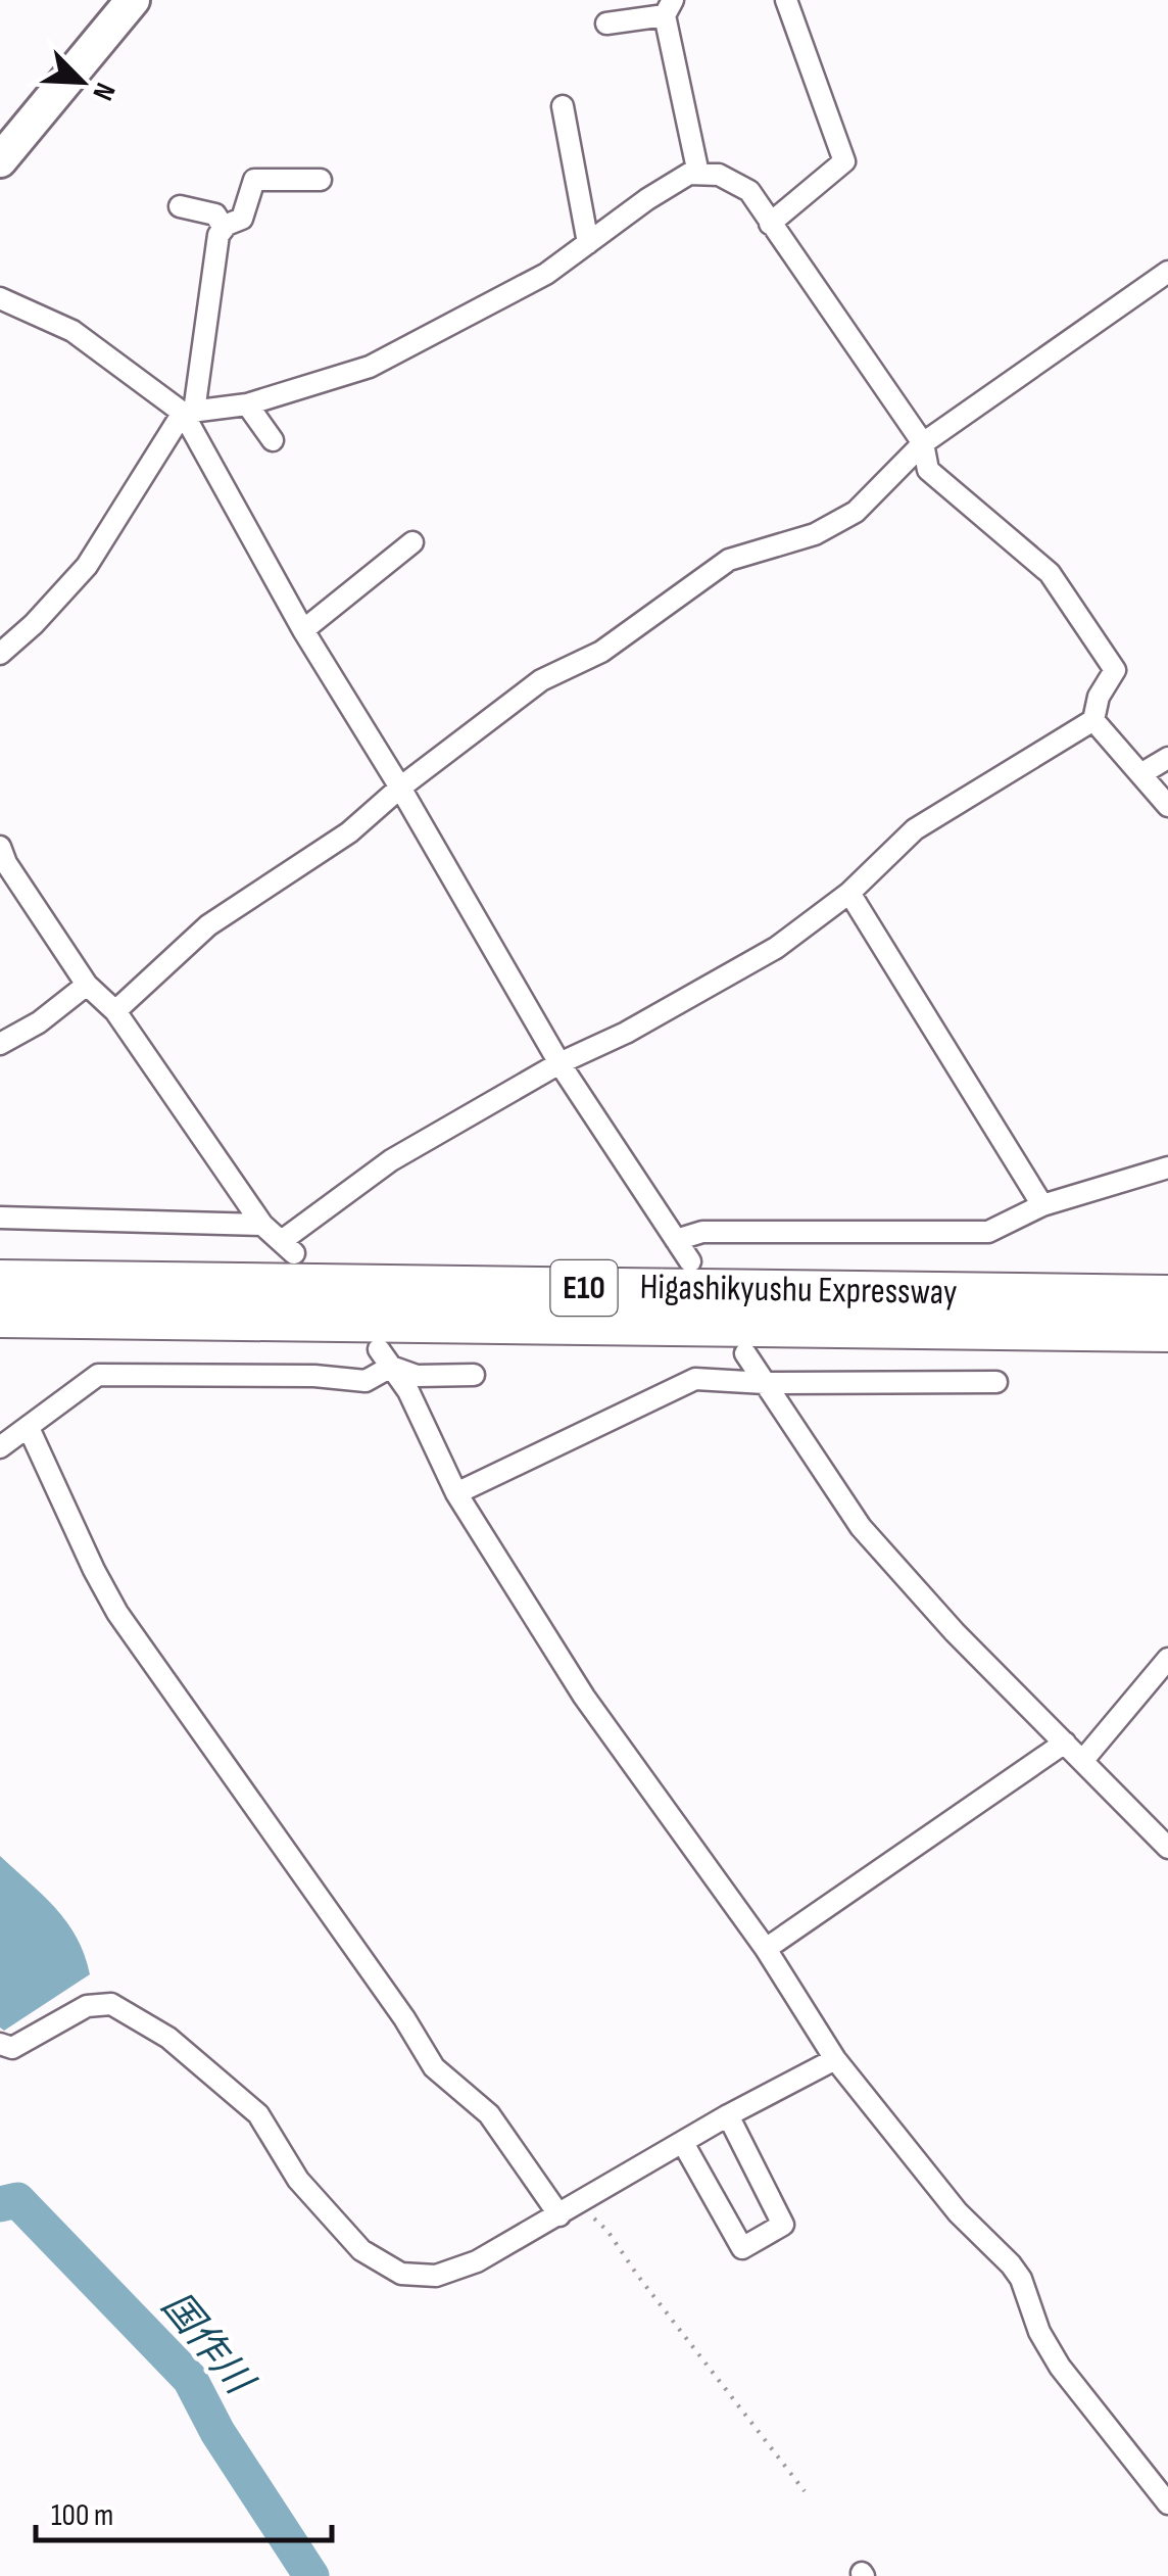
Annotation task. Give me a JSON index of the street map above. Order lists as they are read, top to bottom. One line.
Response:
{"streets":{"highway":["E10","Higashikyushu Expressway"]},"water":["国作川"],"scale_bar":"100 m","north":"bottom right"}
